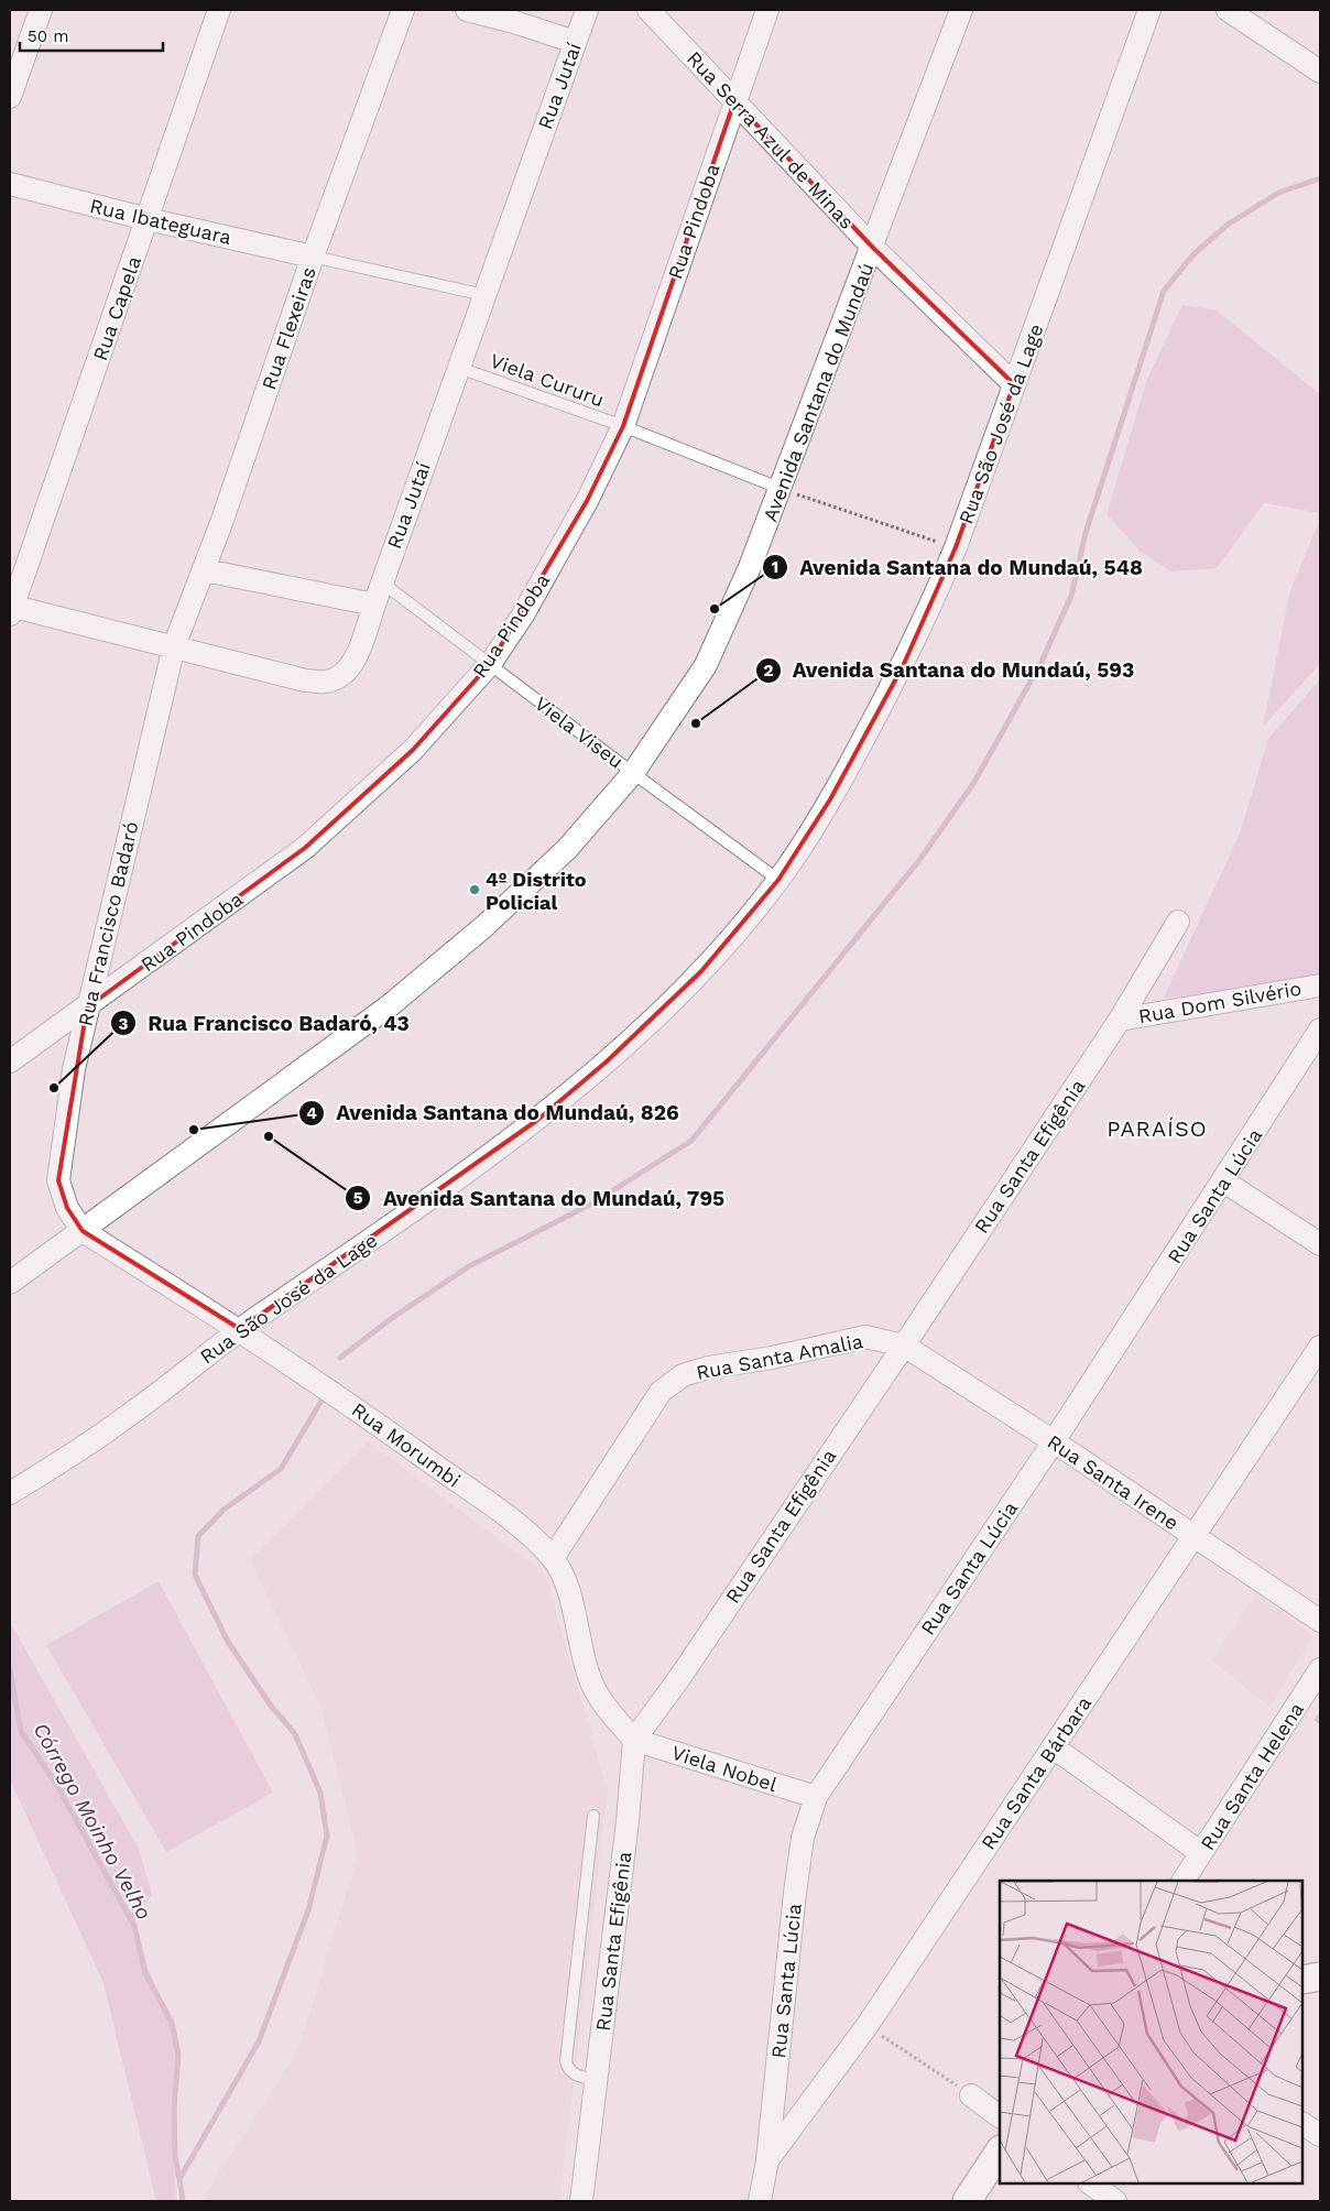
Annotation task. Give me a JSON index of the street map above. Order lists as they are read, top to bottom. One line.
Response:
{"streets":{"street":["Rua Jutaí","Rua Serra Azul de Minas","Rua Ibateguara","Rua Pindoba","Rua Capela","Rua Flexeiras","Avenida Santana do Mundaú","Rua São José da Lage","Rua Francisco Badaró","Rua Dom Silvério","Rua Santa Efigênia","Rua Santa Lúcia","Rua Santa Amalia","Rua Morumbi","Rua Santa Irene","Viela Nobel","Rua Santa Bárbara","Rua Santa Helena"],"lane":["Viela Cururu","Viela Viseu"]},"crossings":[["Rua Jutaí","Rua Capela"],["Rua Jutaí","Rua Flexeiras"],["Rua Jutaí","Viela Cururu"],["Rua Jutaí","Viela Viseu"],["Rua Jutaí","Rua Francisco Badaró"],["Rua Serra Azul de Minas","Rua Pindoba"],["Rua Serra Azul de Minas","Avenida Santana do Mundaú"],["Rua Serra Azul de Minas","Rua São José da Lage"],["Rua Ibateguara","Rua Capela"],["Rua Ibateguara","Rua Flexeiras"],["Rua Pindoba","Viela Cururu"],["Rua Pindoba","Viela Viseu"],["Rua Pindoba","Rua Francisco Badaró"],["Rua Flexeiras","Rua Francisco Badaró"],["Viela Cururu","Avenida Santana do Mundaú"],["Avenida Santana do Mundaú","Viela Viseu"],["Avenida Santana do Mundaú","Rua Francisco Badaró"],["Avenida Santana do Mundaú","Rua Morumbi"],["Rua São José da Lage","Viela Viseu"],["Rua São José da Lage","Rua Morumbi"],["Rua Francisco Badaró","Rua Morumbi"],["Rua Dom Silvério","Rua Santa Efigênia"],["Rua Santa Efigênia","Rua Santa Amalia"],["Rua Santa Efigênia","Rua Morumbi"],["Rua Santa Efigênia","Rua Santa Irene"],["Rua Santa Efigênia","Viela Nobel"],["Rua Santa Lúcia","Rua Santa Irene"],["Rua Santa Lúcia","Viela Nobel"],["Rua Santa Lúcia","Rua Santa Bárbara"],["Rua Santa Amalia","Rua Morumbi"],["Rua Santa Amalia","Rua Santa Irene"],["Rua Morumbi","Viela Nobel"],["Rua Santa Irene","Rua Santa Bárbara"]],"districts":["PARAÍSO"],"water":["Córrego Moinho Velho"],"places":["Avenida Santana do Mundaú, 548","Avenida Santana do Mundaú, 593","4º Distrito Policial","Rua Francisco Badaró, 43","Avenida Santana do Mundaú, 826","Avenida Santana do Mundaú, 795"],"scale_bar":"50 m"}
